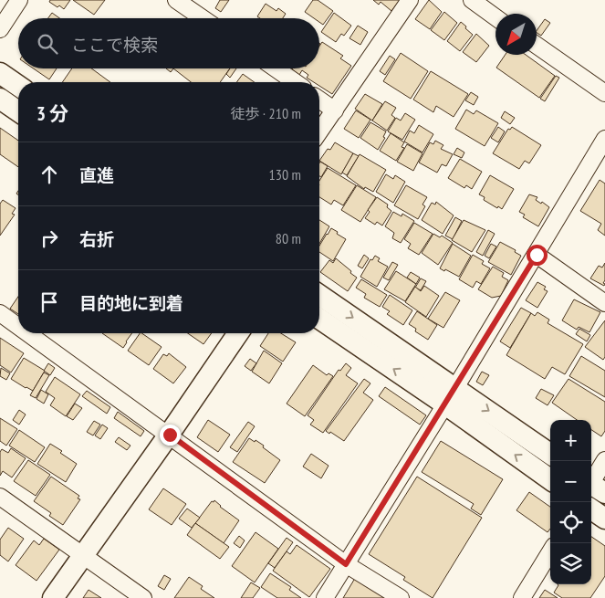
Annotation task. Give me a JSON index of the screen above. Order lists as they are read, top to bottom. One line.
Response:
{"north":"bottom left","page":{"search":"ここで検索","heading":["3 分","徒歩 · 210 m"],"list":[["直進","130 m"],["右折","80 m"],"目的地に到着"],"map_buttons":["+","−"]}}
